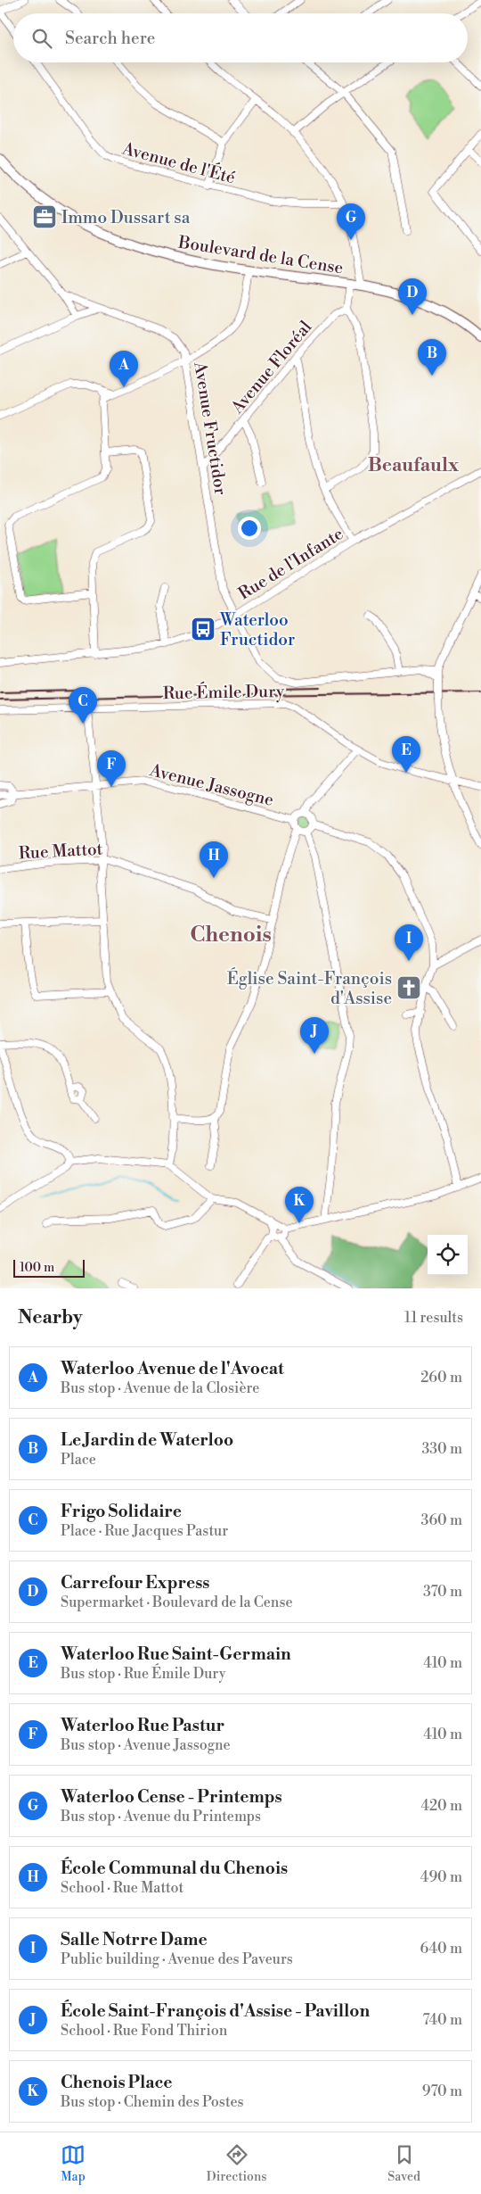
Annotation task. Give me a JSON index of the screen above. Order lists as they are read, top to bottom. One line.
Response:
{"streets":{"main road":["Boulevard de la Cense"],"street":["Avenue de l'Été","Avenue Floréal","Avenue Fructidor","Rue de l'Infante","Rue Émile Dury","Avenue Jassogne","Rue Mattot"]},"crossings":[["Avenue Floréal","Avenue Fructidor"],["Avenue Fructidor","Rue de l'Infante"]],"districts":["Beaufaulx","Chenois"],"places":{"office":["Immo Dussart sa"],"bus stop":["Waterloo Fructidor"],"church":["Église Saint-François d'Assise"]},"scale_bar":"100 m","page":{"search":"Search here","pins":["G","D","B","A","C","E","F","H","I","J","K"],"scale":"100 m","heading":["Nearby","11 results"],"list":[{"mark":"A","name":"Waterloo Avenue de l'Avocat","note":"Bus stop · Avenue de la Closière","value":"260 m"},{"mark":"B","name":"Le Jardin de Waterloo","note":"Place","value":"330 m"},{"mark":"C","name":"Frigo Solidaire","note":"Place · Rue Jacques Pastur","value":"360 m"},{"mark":"D","name":"Carrefour Express","note":"Supermarket · Boulevard de la Cense","value":"370 m"},{"mark":"E","name":"Waterloo Rue Saint-Germain","note":"Bus stop · Rue Émile Dury","value":"410 m"},{"mark":"F","name":"Waterloo Rue Pastur","note":"Bus stop · Avenue Jassogne","value":"410 m"},{"mark":"G","name":"Waterloo Cense - Printemps","note":"Bus stop · Avenue du Printemps","value":"420 m"},{"mark":"H","name":"École Communal du Chenois","note":"School · Rue Mattot","value":"490 m"},{"mark":"I","name":"Salle Notrre Dame","note":"Public building · Avenue des Paveurs","value":"640 m"},{"mark":"J","name":"École Saint-François d'Assise - Pavillon","note":"School · Rue Fond Thirion","value":"740 m"},{"mark":"K","name":"Chenois Place","note":"Bus stop · Chemin des Postes","value":"970 m"}],"nav":["Map","Directions","Saved"]}}
